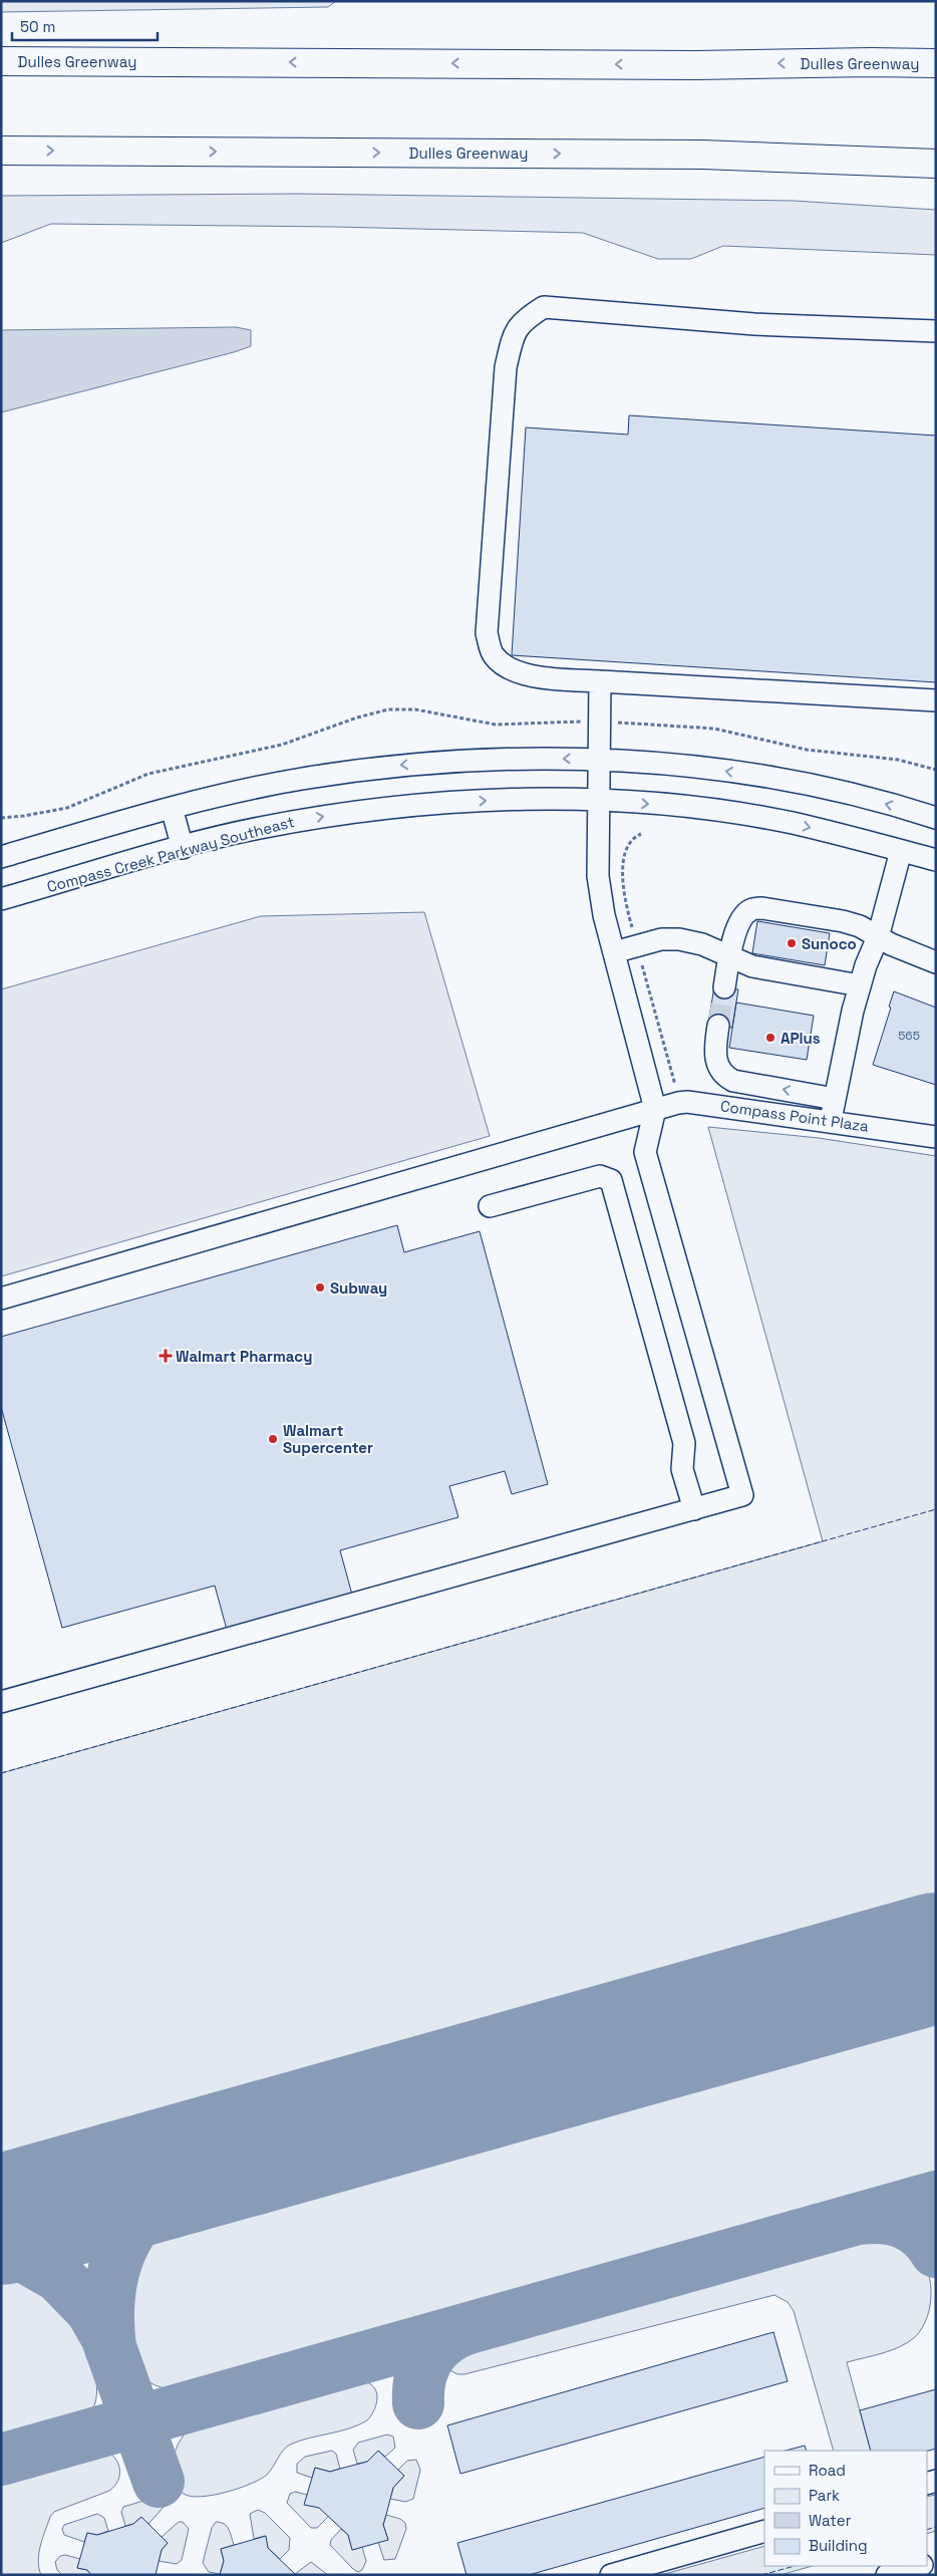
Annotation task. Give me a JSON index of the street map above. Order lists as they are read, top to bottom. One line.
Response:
{"streets":{"highway":["Dulles Greenway"],"street":["Compass Creek Parkway Southeast","Compass Point Plaza"]},"places":{"other":["Sunoco","APlus","Subway","Walmart Supercenter"],"health":["Walmart Pharmacy"]},"house_numbers":["565"],"legend":["Road","Park","Water","Building"],"scale_bar":"50 m"}
